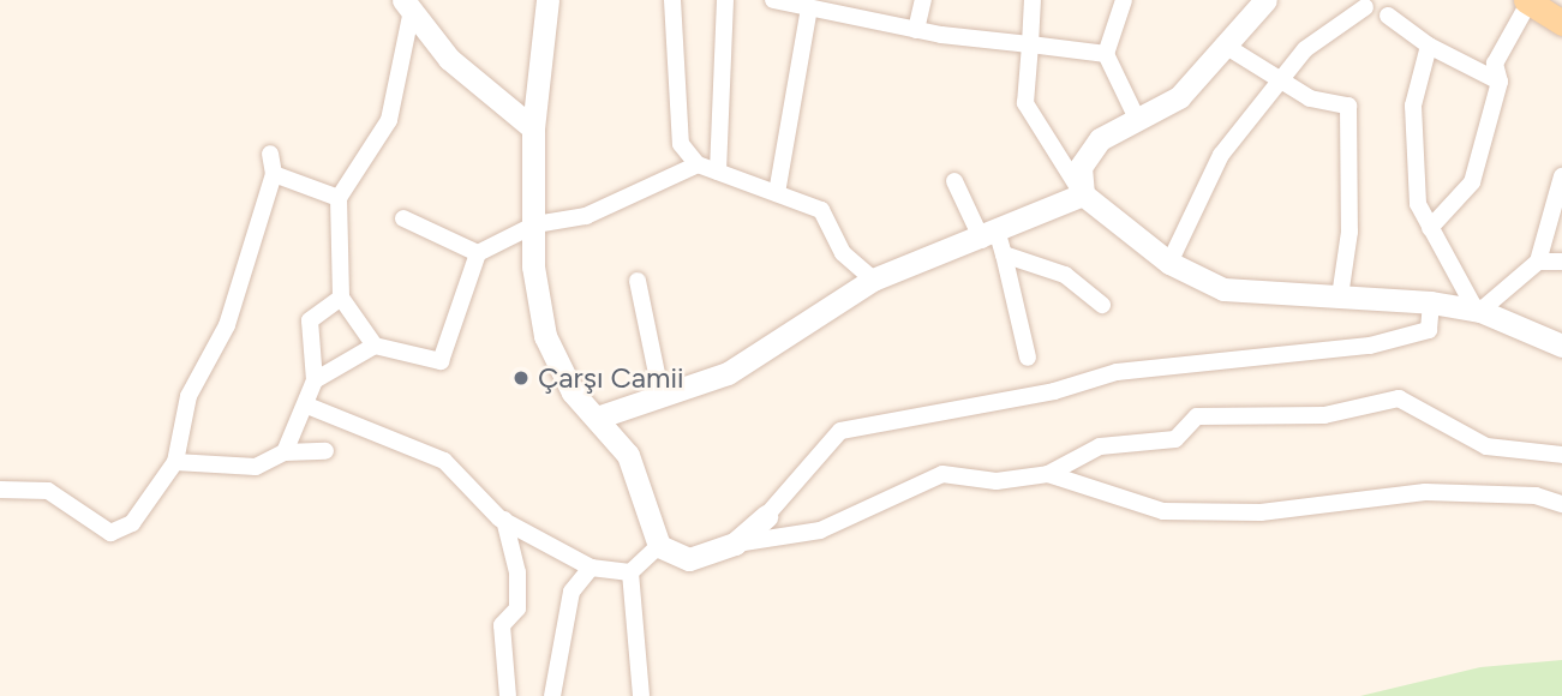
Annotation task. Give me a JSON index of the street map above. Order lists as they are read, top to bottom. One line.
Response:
{"places":["Çarşı Camii"]}
